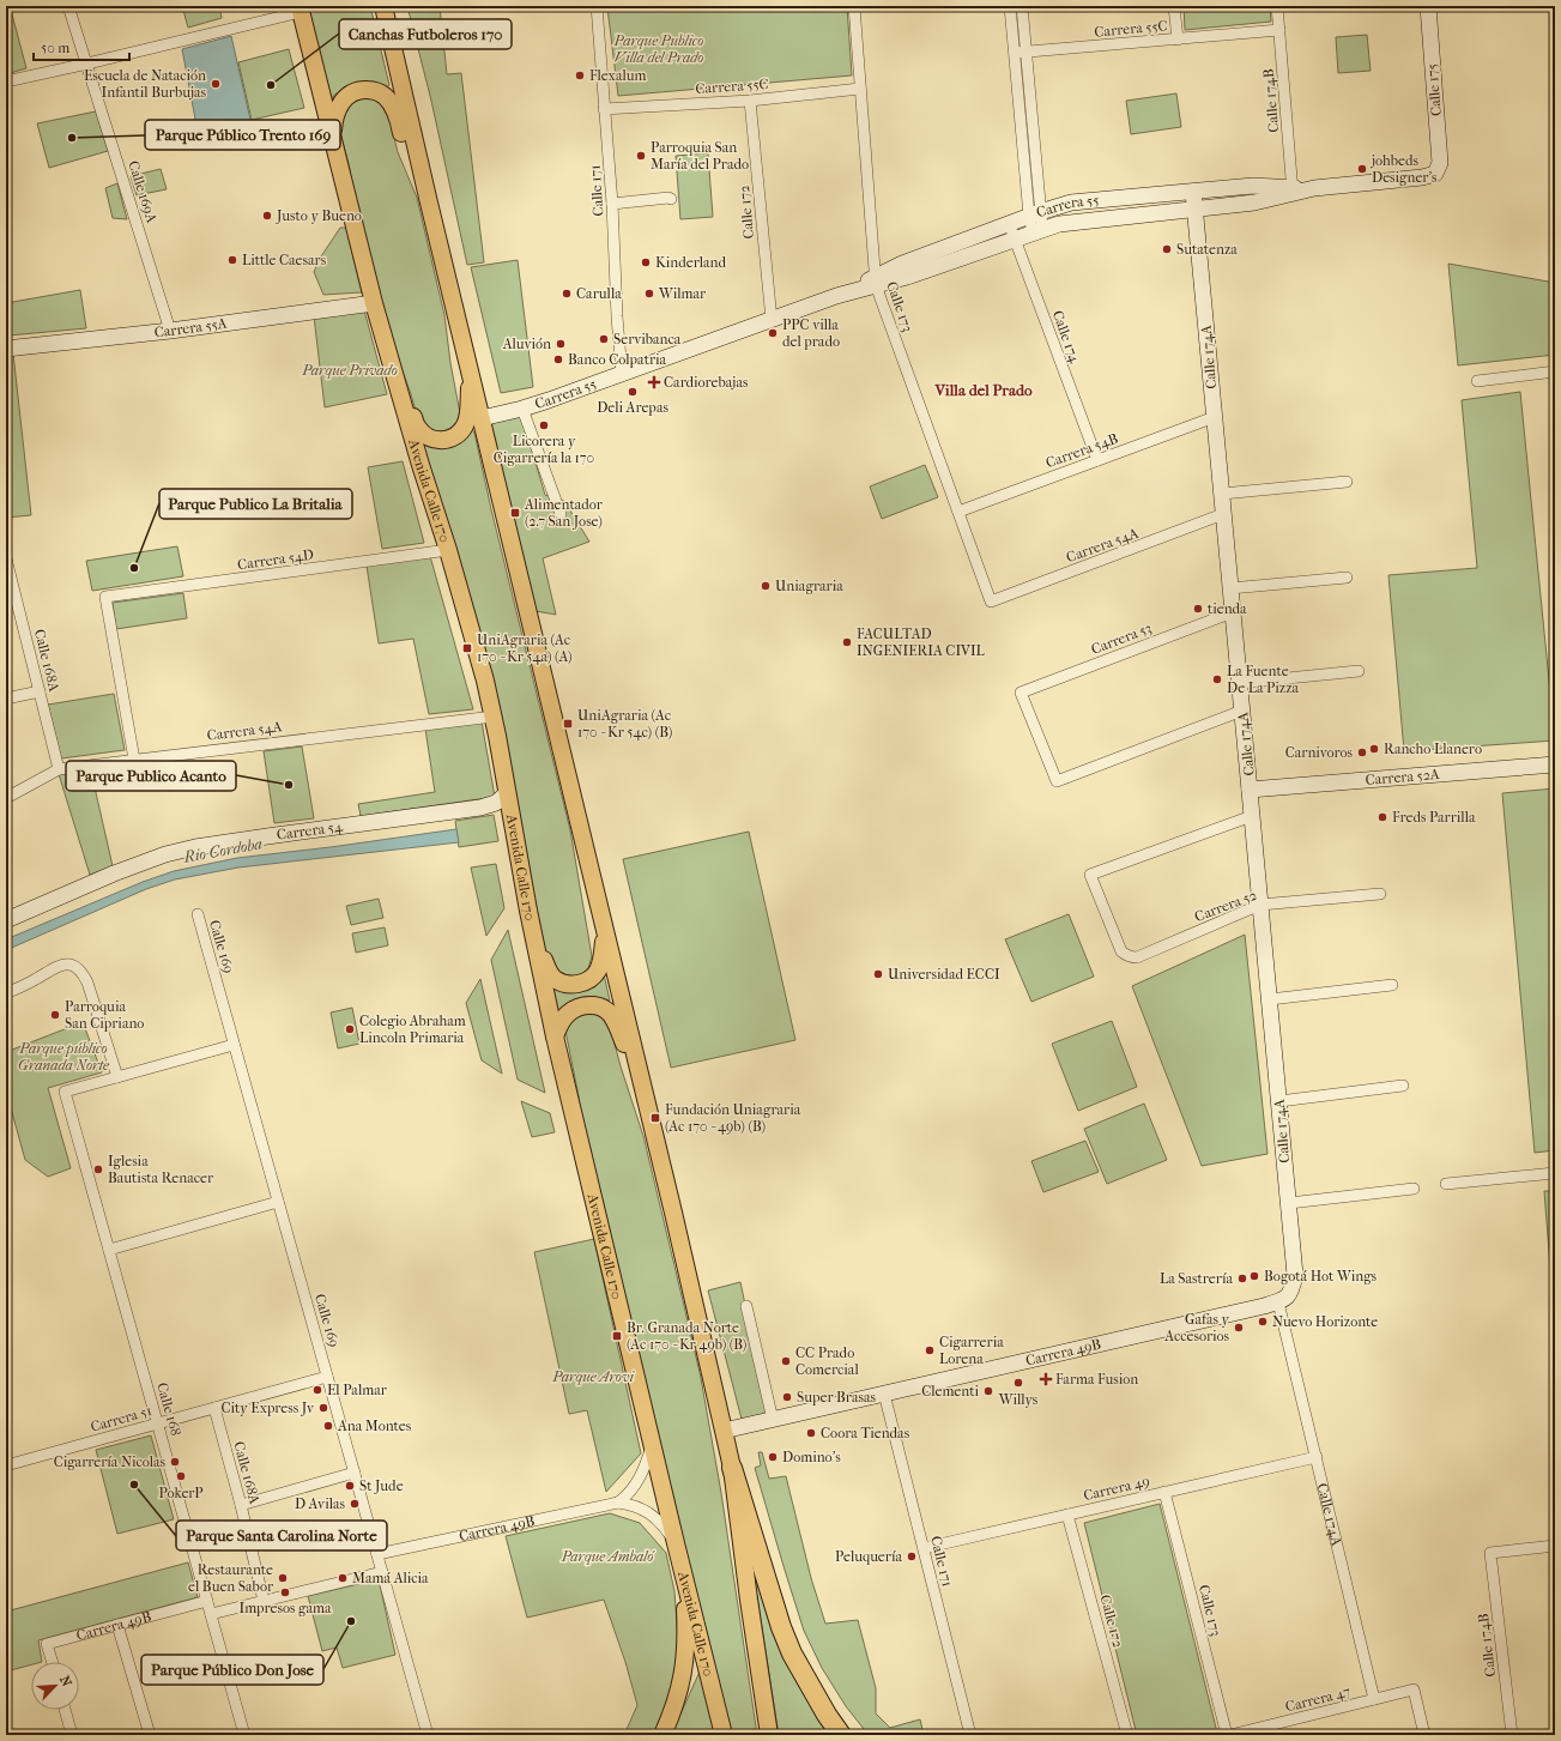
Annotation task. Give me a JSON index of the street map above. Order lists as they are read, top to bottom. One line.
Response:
{"streets":{"main road":["Avenida Calle 170"],"street":["Carrera 55C","Calle 175","Calle 174B","Calle 171","Calle 169A","Carrera 55","Calle 172","Calle 173","Carrera 55A","Calle 174","Calle 174A","Carrera 54B","Carrera 54A","Carrera 54D","Carrera 53","Calle 168A","Carrera 52A","Carrera 54","Carrera 52","Calle 169","Carrera 49B","Calle 168","Carrera 51","Carrera 49","Carrera 47"]},"crossings":[["Carrera 55C","Calle 174B"],["Carrera 55C","Calle 171"],["Carrera 55C","Calle 172"],["Carrera 55C","Calle 173"],["Calle 175","Carrera 55"],["Calle 174B","Carrera 55"],["Calle 171","Carrera 55"],["Calle 171","Carrera 49B"],["Calle 171","Carrera 49"],["Calle 169A","Carrera 55A"],["Carrera 55","Calle 172"],["Carrera 55","Calle 173"],["Carrera 55","Calle 174"],["Carrera 55","Calle 174A"],["Calle 172","Carrera 49"],["Calle 173","Carrera 54B"],["Calle 173","Carrera 54A"],["Calle 173","Carrera 49"],["Calle 173","Carrera 47"],["Carrera 55A","Avenida Calle 170"],["Calle 174","Carrera 54B"],["Calle 174A","Carrera 54B"],["Calle 174A","Carrera 54A"],["Calle 174A","Carrera 53"],["Calle 174A","Carrera 52A"],["Calle 174A","Carrera 52"],["Calle 174A","Carrera 49B"],["Calle 174A","Carrera 49"],["Calle 174A","Carrera 47"],["Avenida Calle 170","Carrera 54A"],["Avenida Calle 170","Carrera 54D"],["Avenida Calle 170","Carrera 54"],["Avenida Calle 170","Carrera 49B"],["Carrera 54A","Carrera 54D"],["Carrera 54A","Calle 168A"],["Calle 168A","Carrera 51"],["Calle 169","Carrera 49B"],["Calle 169","Carrera 51"],["Carrera 49B","Calle 168"],["Calle 168","Carrera 51"]],"districts":["Villa del Prado"],"water":["Rio Cordoba"],"parks":["Parque Publico Villa del Prado","Parque Privado","Parque público Granada Norte","Parque Arovi","Parque Ambaló"],"places":{"other":["Flexalum","Escuela de Natación Infantil Burbujas","Canchas Futboleros 170","Parque Público Trento 169","Parroquia San María del Prado","johbeds Designer's","Justo y Bueno","Sutatenza","Little Caesars","Kinderland","Carulla","Wilmar","PPC villa del prado","Servibanca","Aluvión","Banco Colpatria","Deli Arepas","Licorera y Cigarrería la 170","Parque Publico La Britalia","Uniagraria","tienda","FACULTAD INGENIERIA CIVIL","La Fuente De La Pizza","Rancho Llanero","Carnivoros","Parque Publico Acanto","Freds Parrilla","Universidad ECCI","Parroquia San Cipriano","Colegio Abraham Lincoln Primaria","Iglesia Bautista Renacer","Bogotá Hot Wings","La Sastrería","Nuevo Horizonte","Gafas y Accesorios","Cigarreria Lorena","CC Prado Comercial","Willys","El Palmar","Clementi","Super Brasas","City Express Jv","Ana Montes","Coora Tiendas","Domino's","Cigarrería Nicolas","PokerP","Parque Santa Carolina Norte","St Jude","D Avilas","Peluquería","Restaurante el Buen Sabor","Mamá Alicia","Impresos gama","Parque Público Don Jose"],"health":["Cardiorebajas","Farma Fusion"],"transit":["Alimentador (2.7 San Jose)","UniAgraria (Ac 170 - Kr 54a) (A)","UniAgraria (Ac 170 - Kr 54c) (B)","Fundación Uniagraria (Ac 170 - 49b) (B)","Br. Granada Norte (Ac 170 - Kr 49b) (B)"]},"scale_bar":"50 m","north":"top right"}
